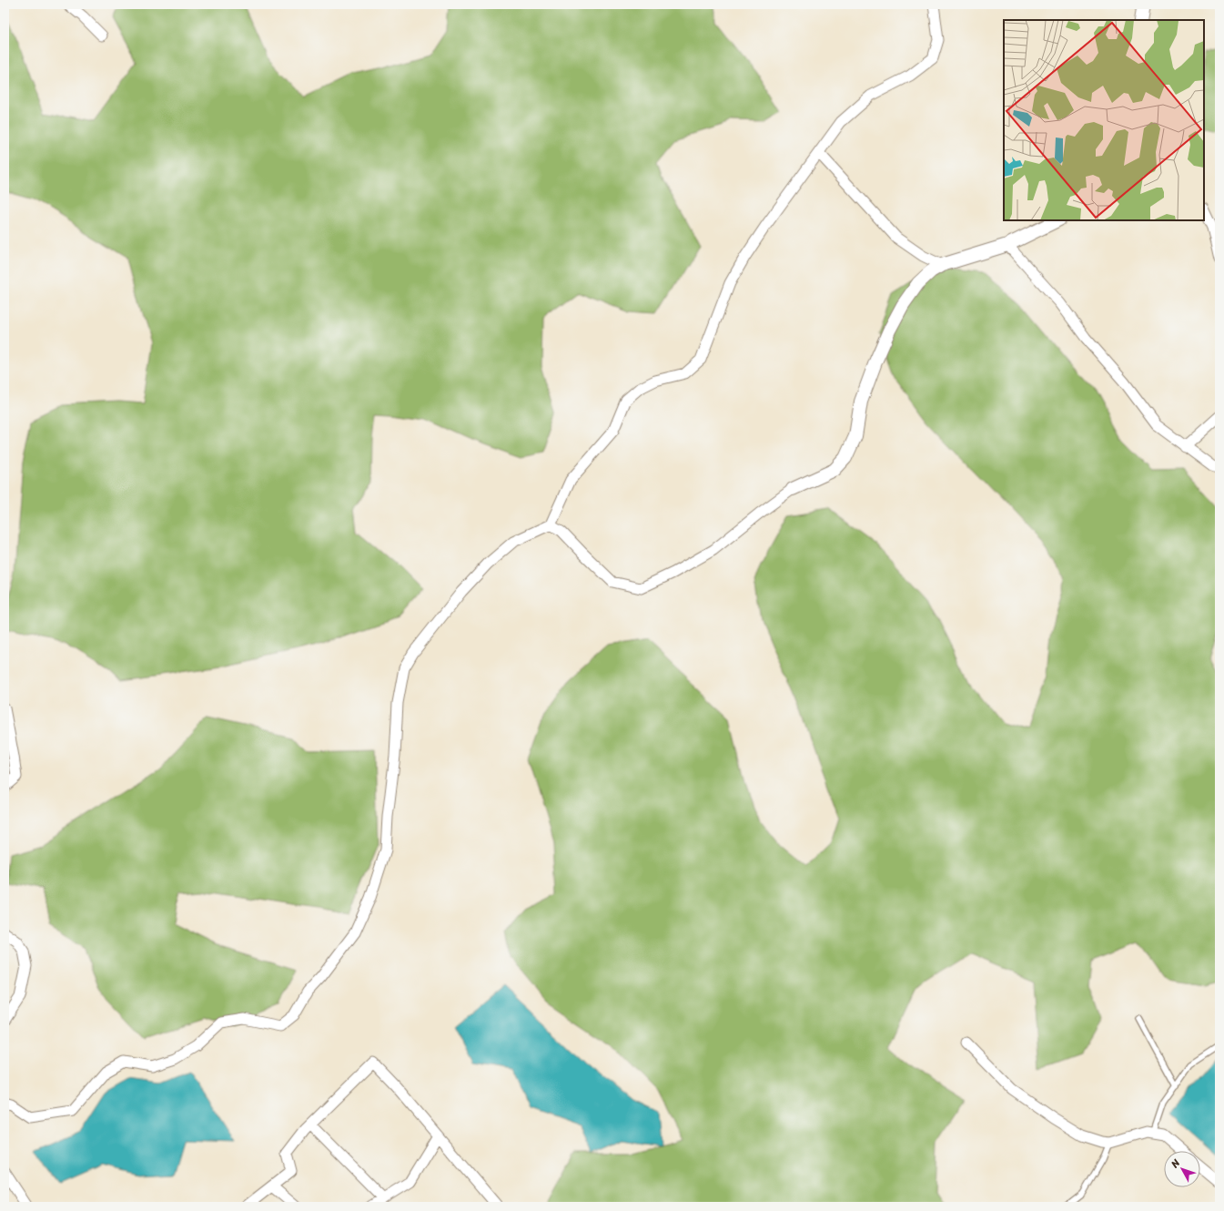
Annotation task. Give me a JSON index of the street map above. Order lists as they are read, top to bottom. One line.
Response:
{"north":"top left"}
